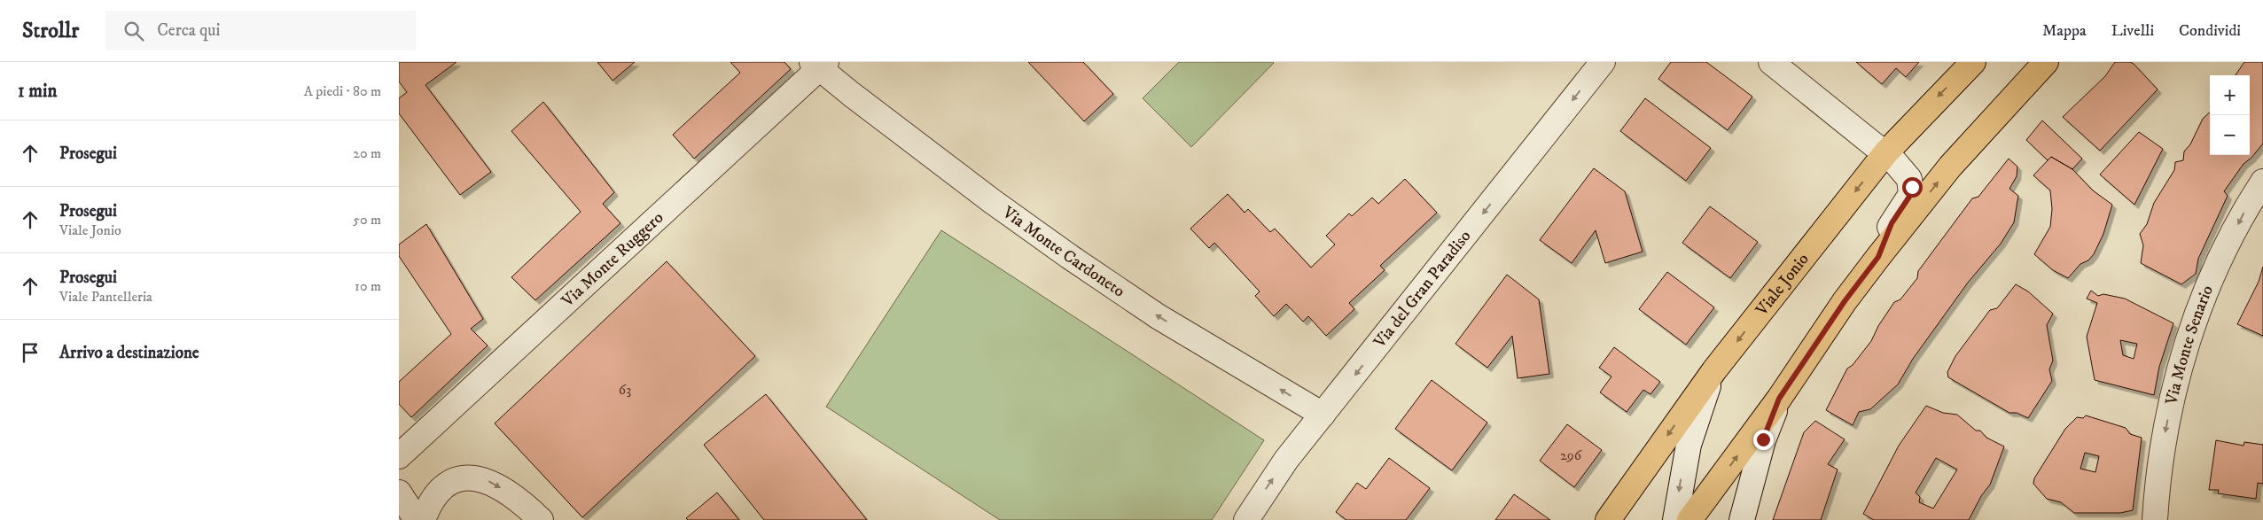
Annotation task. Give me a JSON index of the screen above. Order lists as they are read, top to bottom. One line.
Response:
{"streets":{"main road":["Viale Jonio"],"street":["Via Monte Cardoneto","Via Monte Ruggero","Via del Gran Paradiso","Via Monte Senario"]},"crossings":[["Via Monte Cardoneto","Via Monte Ruggero"],["Via Monte Cardoneto","Via del Gran Paradiso"]],"one_way":["Via Monte Cardoneto","Via Monte Senario"],"house_numbers":["63","296"],"page":{"header":"Strollr","search":"Cerca qui","nav":["Mappa","Livelli","Condividi"],"heading":["1 min","A piedi · 80 m"],"map_buttons":["+","−"],"list":[["Prosegui","20 m"],["Prosegui","Viale Jonio","50 m"],["Prosegui","Viale Pantelleria","10 m"],"Arrivo a destinazione"]}}
